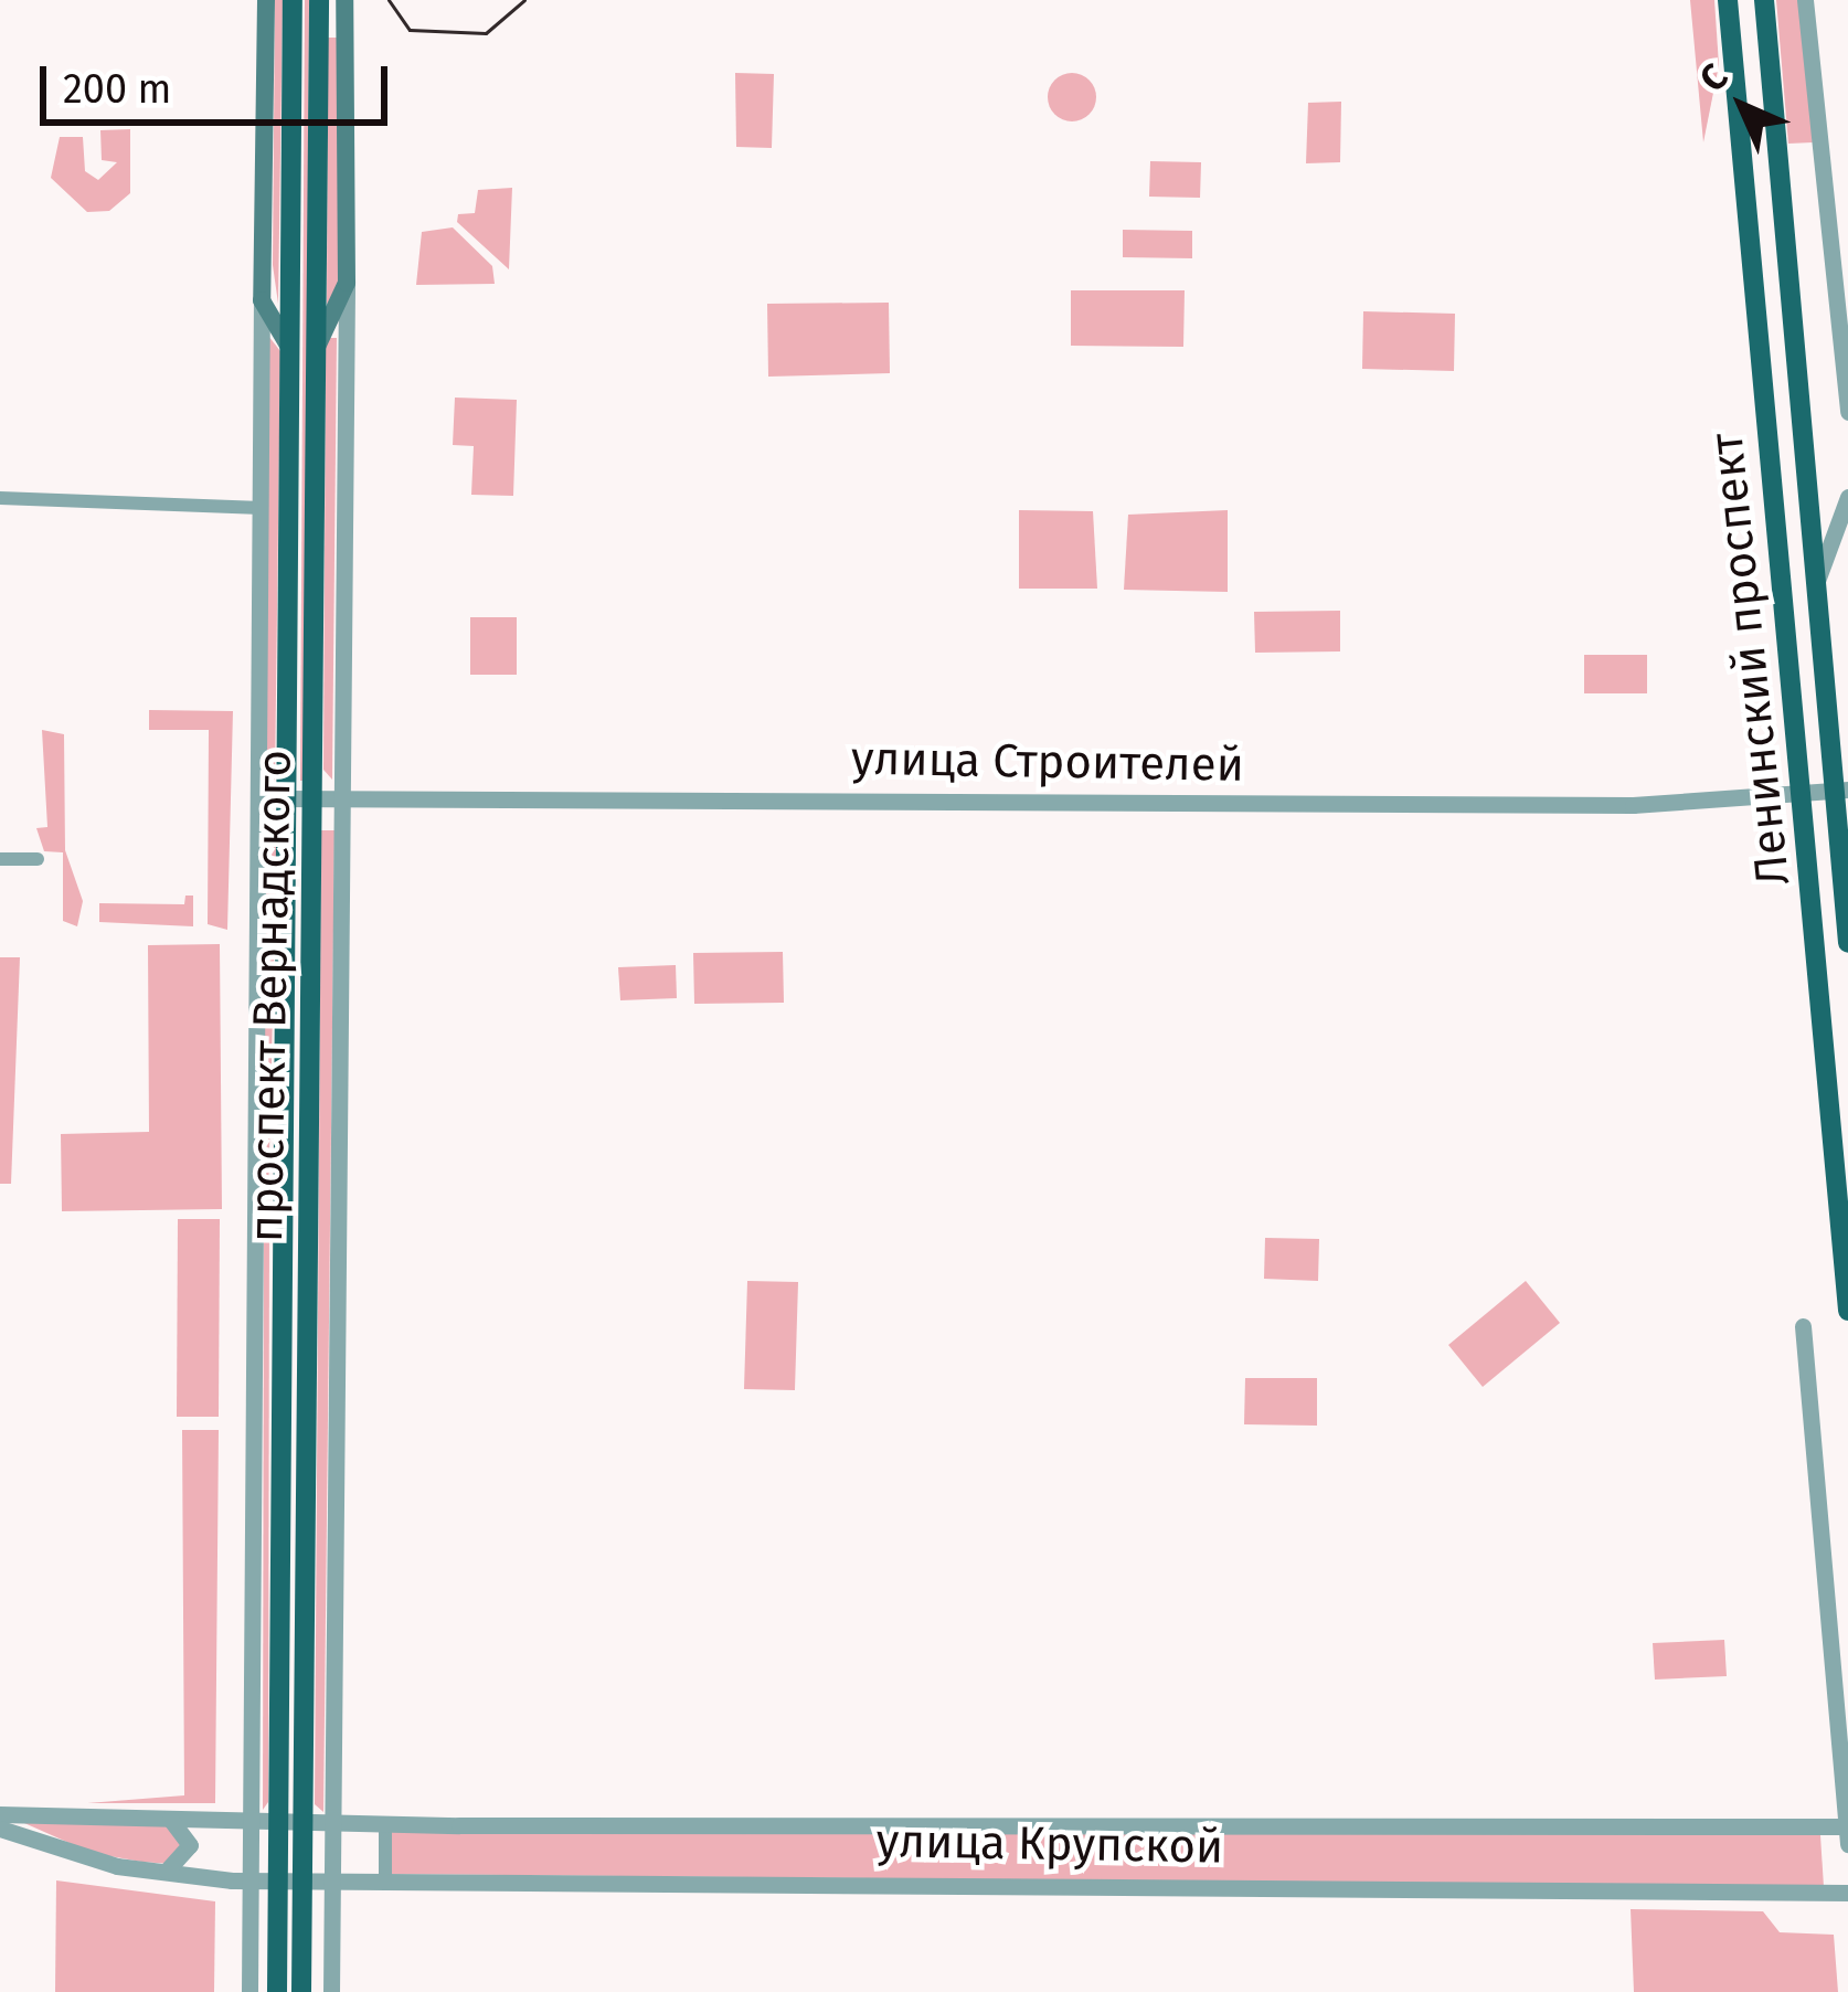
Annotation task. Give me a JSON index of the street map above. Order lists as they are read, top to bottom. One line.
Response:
{"streets":{"main road":["Ленинский проспект","проспект Вернадского"],"street":["улица Строителей","улица Крупской"]},"crossings":[["Ленинский проспект","улица Строителей"],["улица Строителей","проспект Вернадского"],["проспект Вернадского","улица Крупской"]],"scale_bar":"200 m","north":"top left"}
